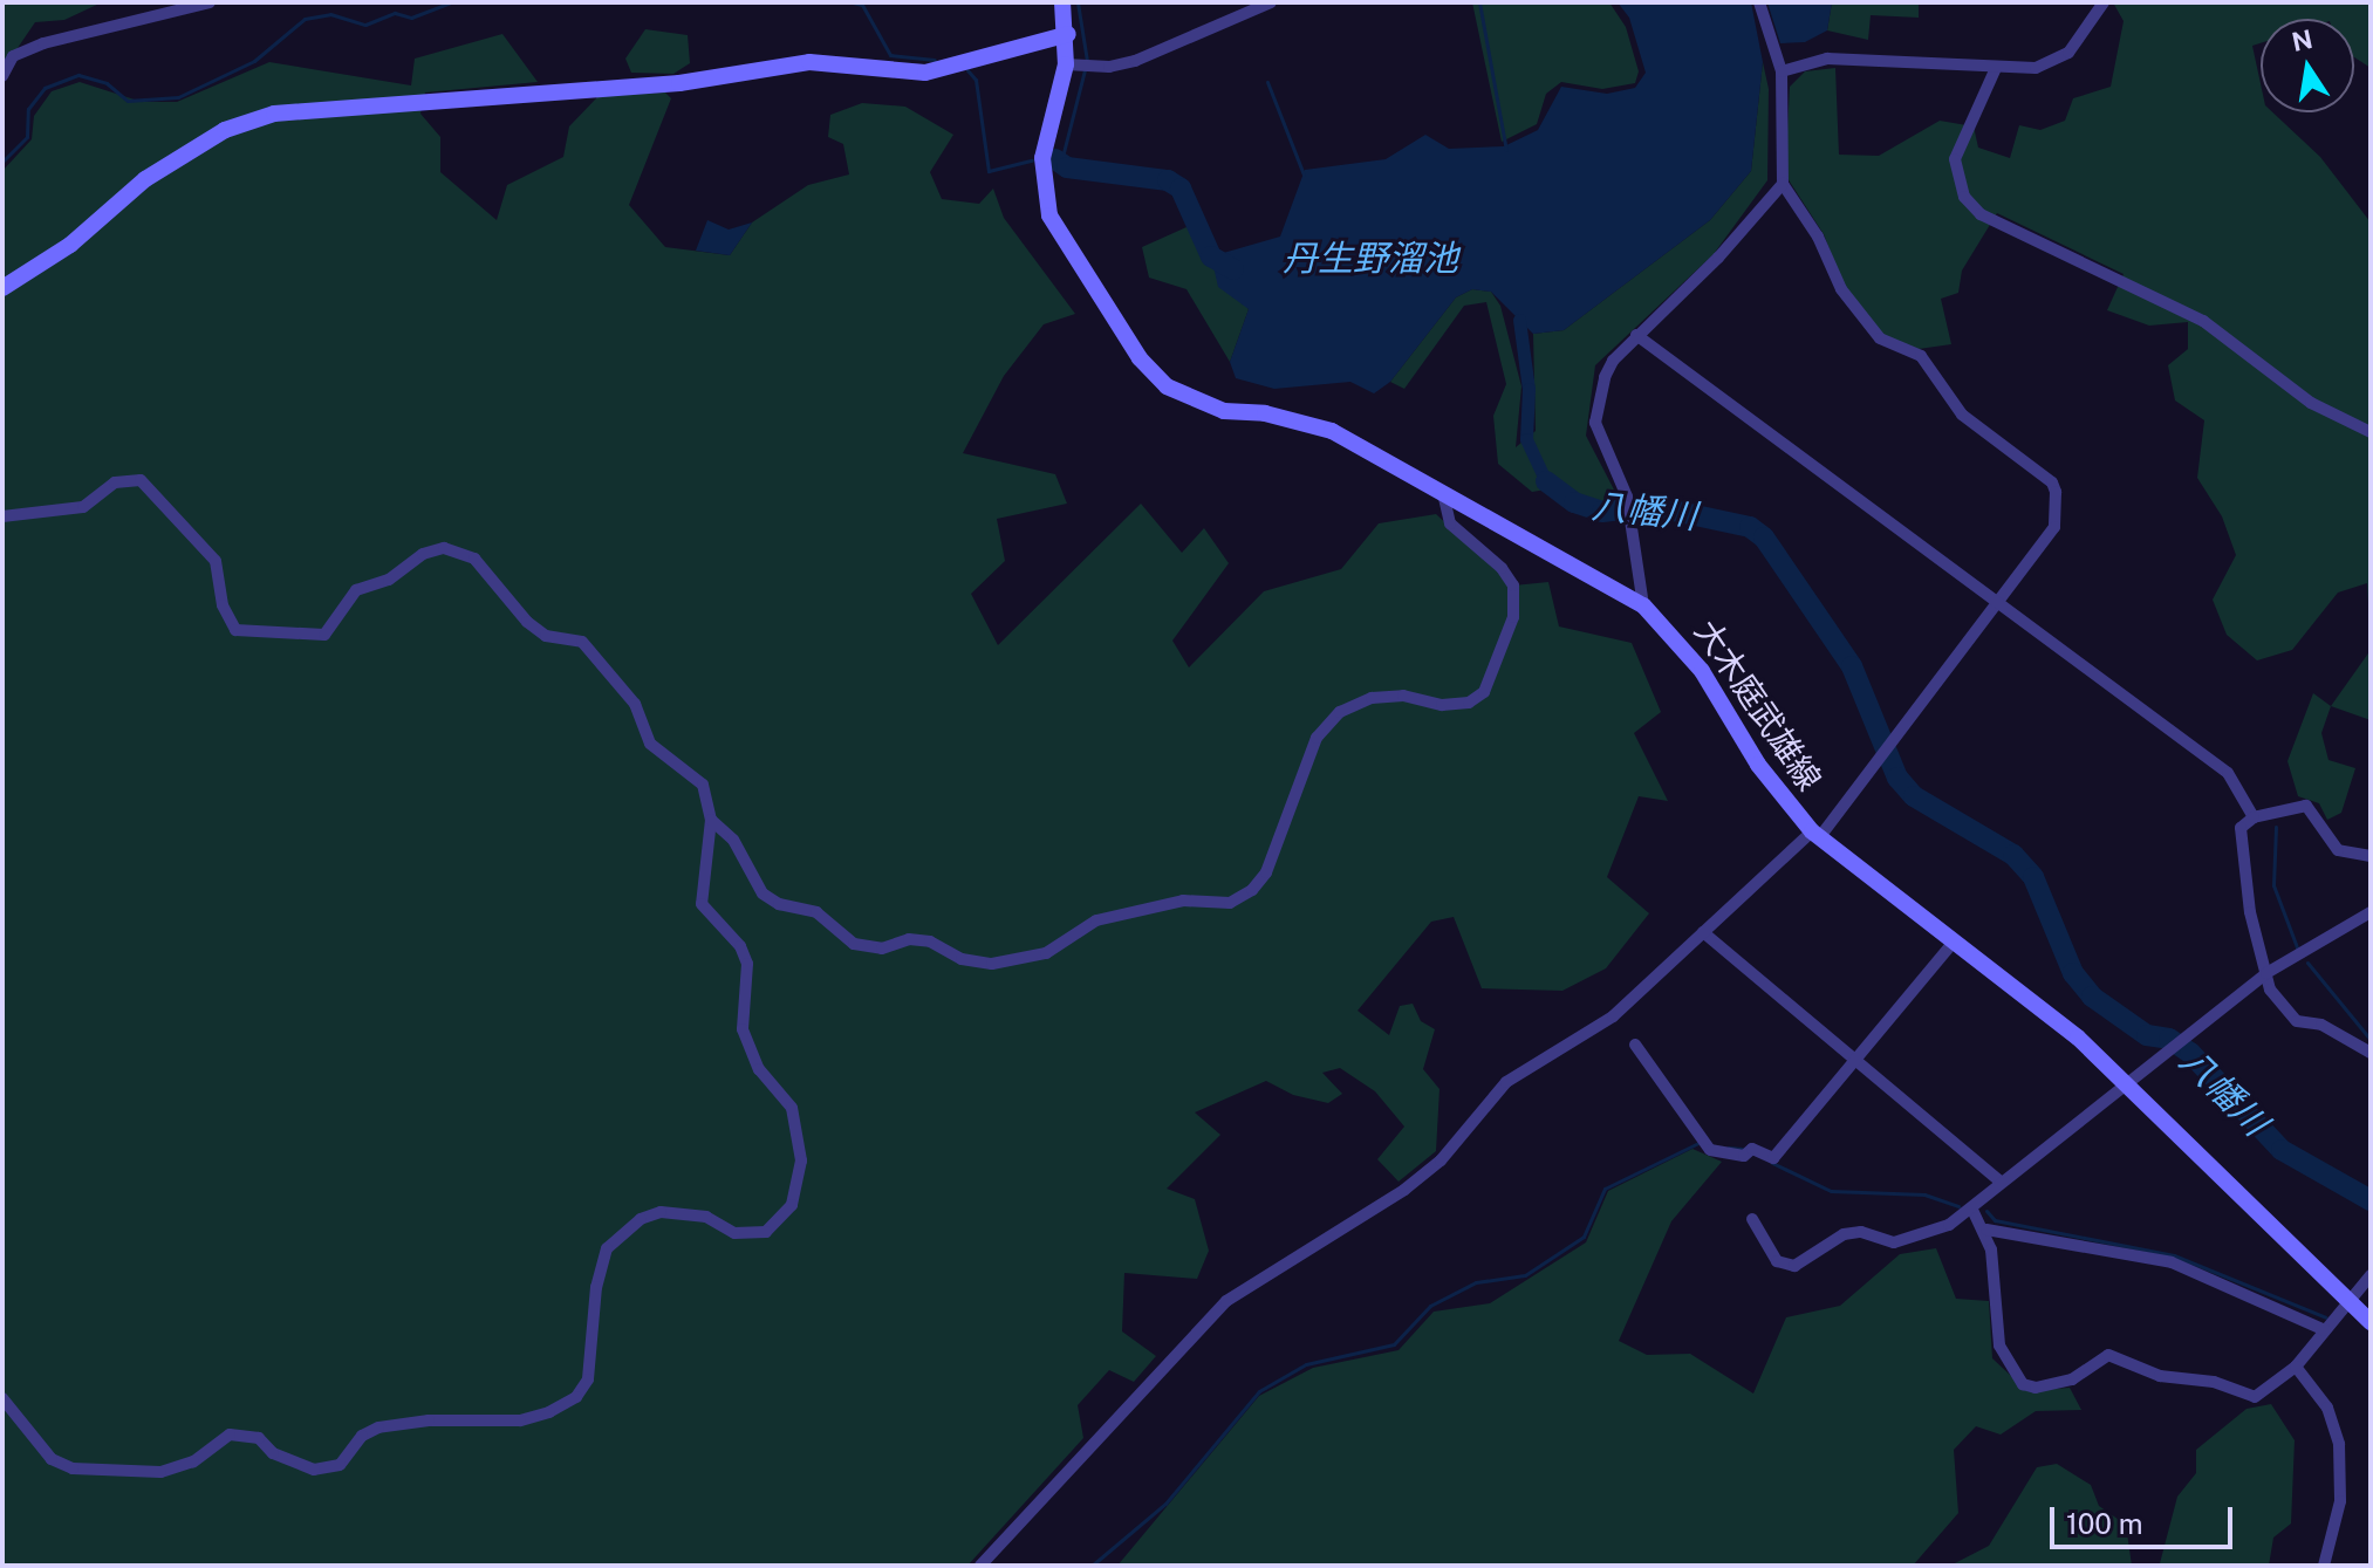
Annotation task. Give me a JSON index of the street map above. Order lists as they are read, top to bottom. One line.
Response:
{"streets":{"main road":["大木庭武雄線"]},"water":["丹生野溜池","八幡川"],"scale_bar":"100 m","north":"top"}
